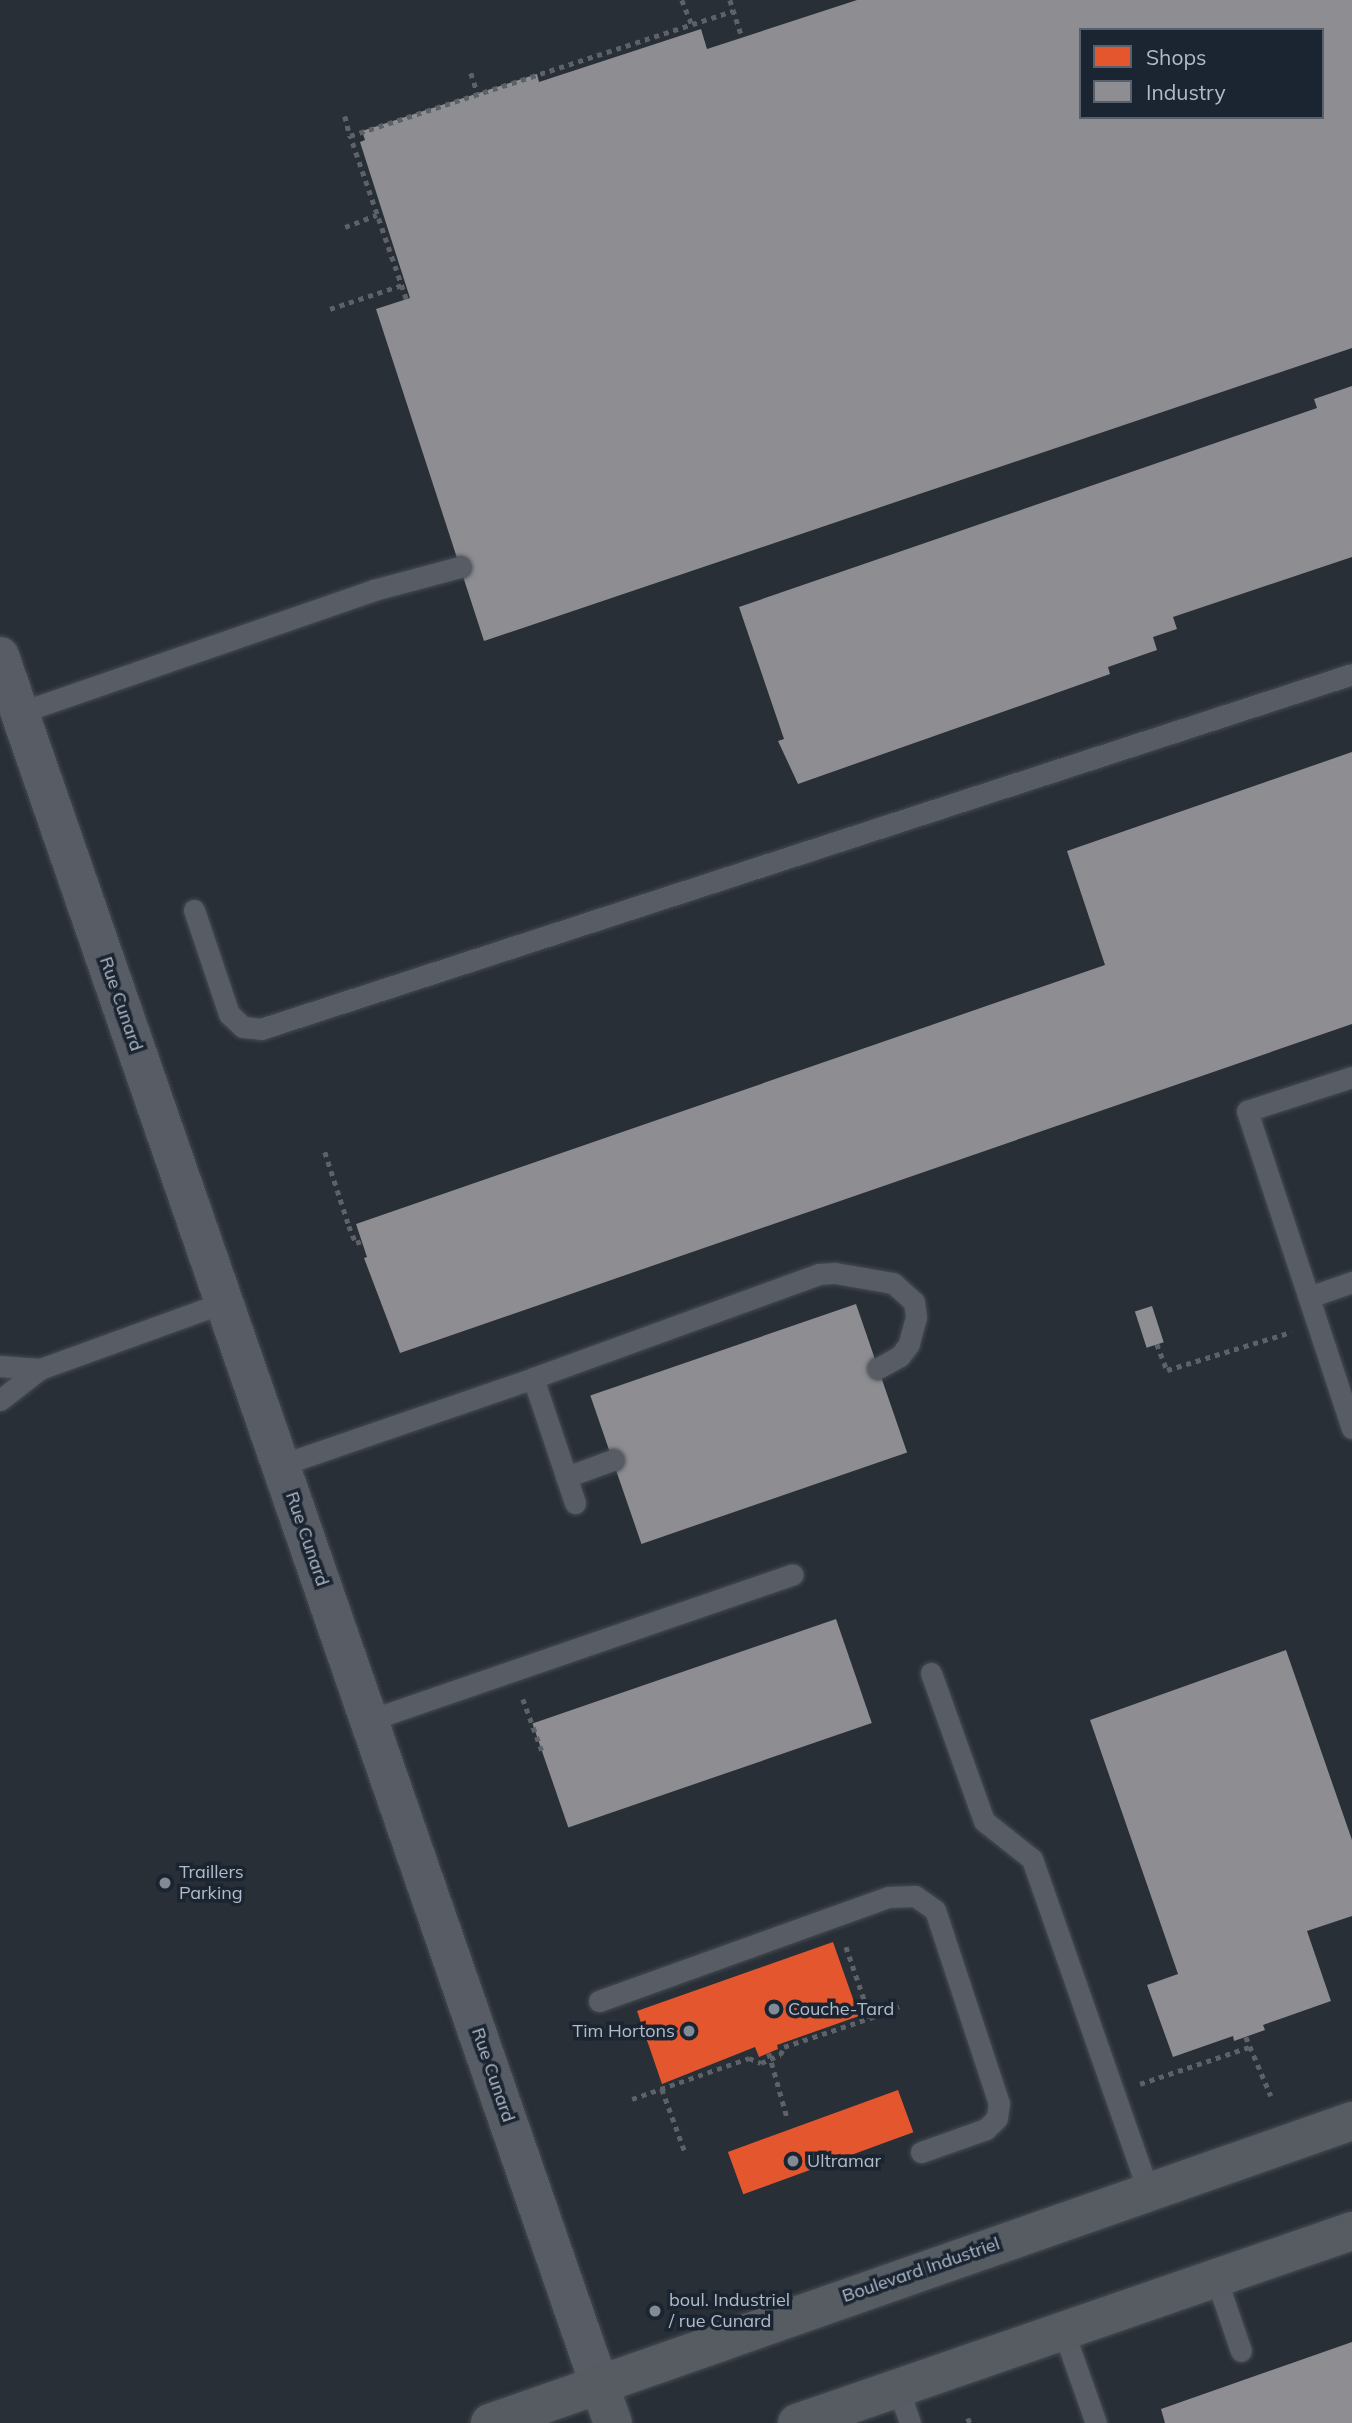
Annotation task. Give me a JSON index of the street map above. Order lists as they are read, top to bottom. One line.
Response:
{"streets":{"street":["Rue Cunard","Boulevard Industriel"]},"crossings":[["Rue Cunard","Boulevard Industriel"]],"places":["Traillers Parking","Couche-Tard","Tim Hortons","Ultramar","boul. Industriel / rue Cunard"],"legend":["Shops","Industry"]}
